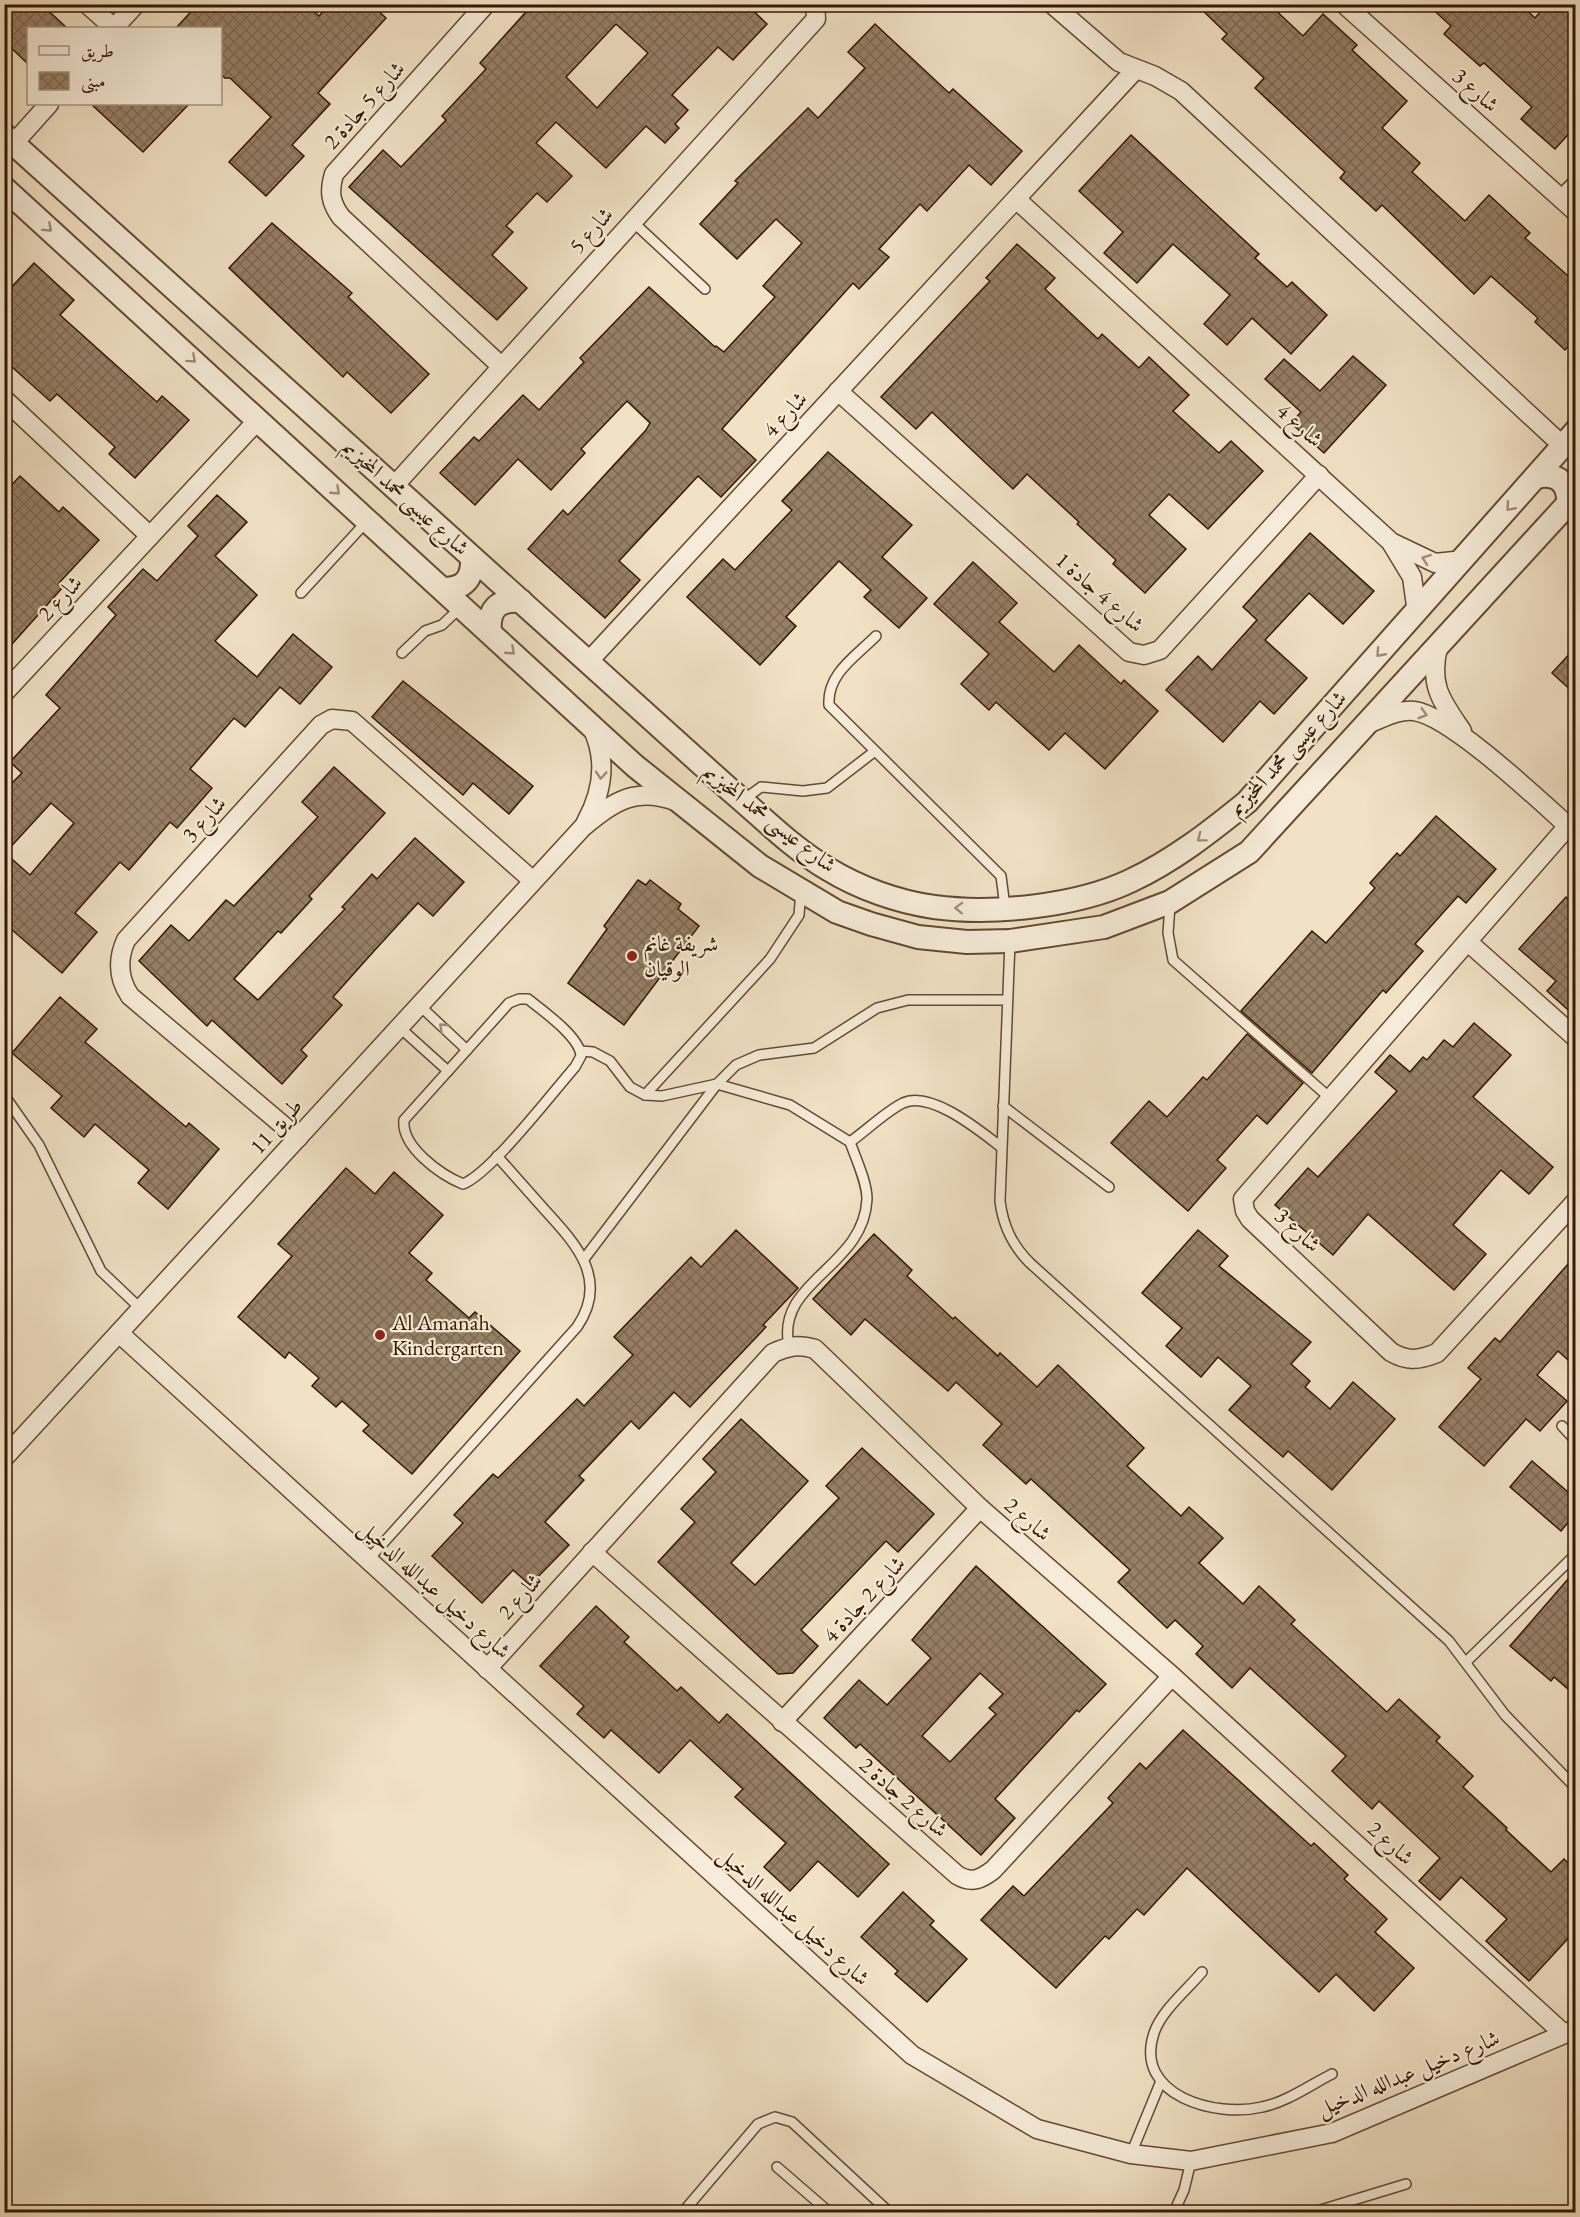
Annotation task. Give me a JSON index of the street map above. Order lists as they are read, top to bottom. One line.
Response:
{"streets":{"street":["شارع 3","شارع 5 جادة 2","شارع 5","شارع 4","شارع عيسى محمد المخيزيم","شارع 4 جادة 1","شارع 2","طريق 11","شارع دخيل عبدالله الدخيل","شارع 2 جادة 4","شارع 2 جادة 2"]},"crossings":[["شارع 3","طريق 11"],["شارع 5 جادة 2","شارع 5"],["شارع 5","شارع عيسى محمد المخيزيم"],["شارع 4","شارع عيسى محمد المخيزيم"],["شارع 4","شارع 4 جادة 1"],["شارع عيسى محمد المخيزيم","شارع 2"],["شارع عيسى محمد المخيزيم","طريق 11"],["شارع 2","شارع دخيل عبدالله الدخيل"],["شارع 2","شارع 2 جادة 4"],["شارع 2","شارع 2 جادة 2"],["طريق 11","شارع دخيل عبدالله الدخيل"],["شارع 2 جادة 4","شارع 2 جادة 2"]],"places":["شريفة غانم الوقيان","Al Amanah Kindergarten"],"legend":["طريق","مبنى"]}
